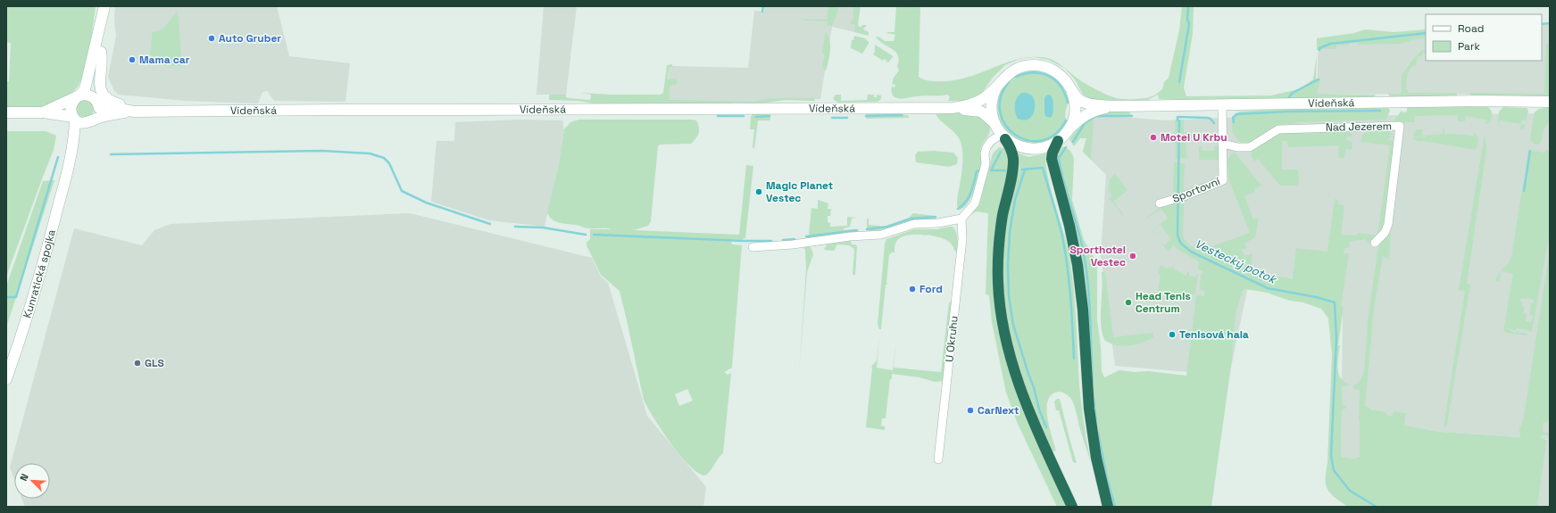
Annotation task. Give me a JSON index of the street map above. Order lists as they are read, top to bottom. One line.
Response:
{"streets":{"main road":["Vídeňská","Kunratická spojka"],"street":["Nad Jezerem","Sportovní","U Okruhu"]},"crossings":[["Vídeňská","Sportovní"],["Vídeňská","Kunratická spojka"],["Nad Jezerem","Sportovní"]],"water":["Vestecký potok"],"places":["Auto Gruber","Mama car","Motel U Krbu","Magic Planet Vestec","Sporthotel Vestec","Ford","Head Tenis Centrum","Tenisová hala","GLS","CarNext"],"legend":["Road","Park"],"north":"top left"}
